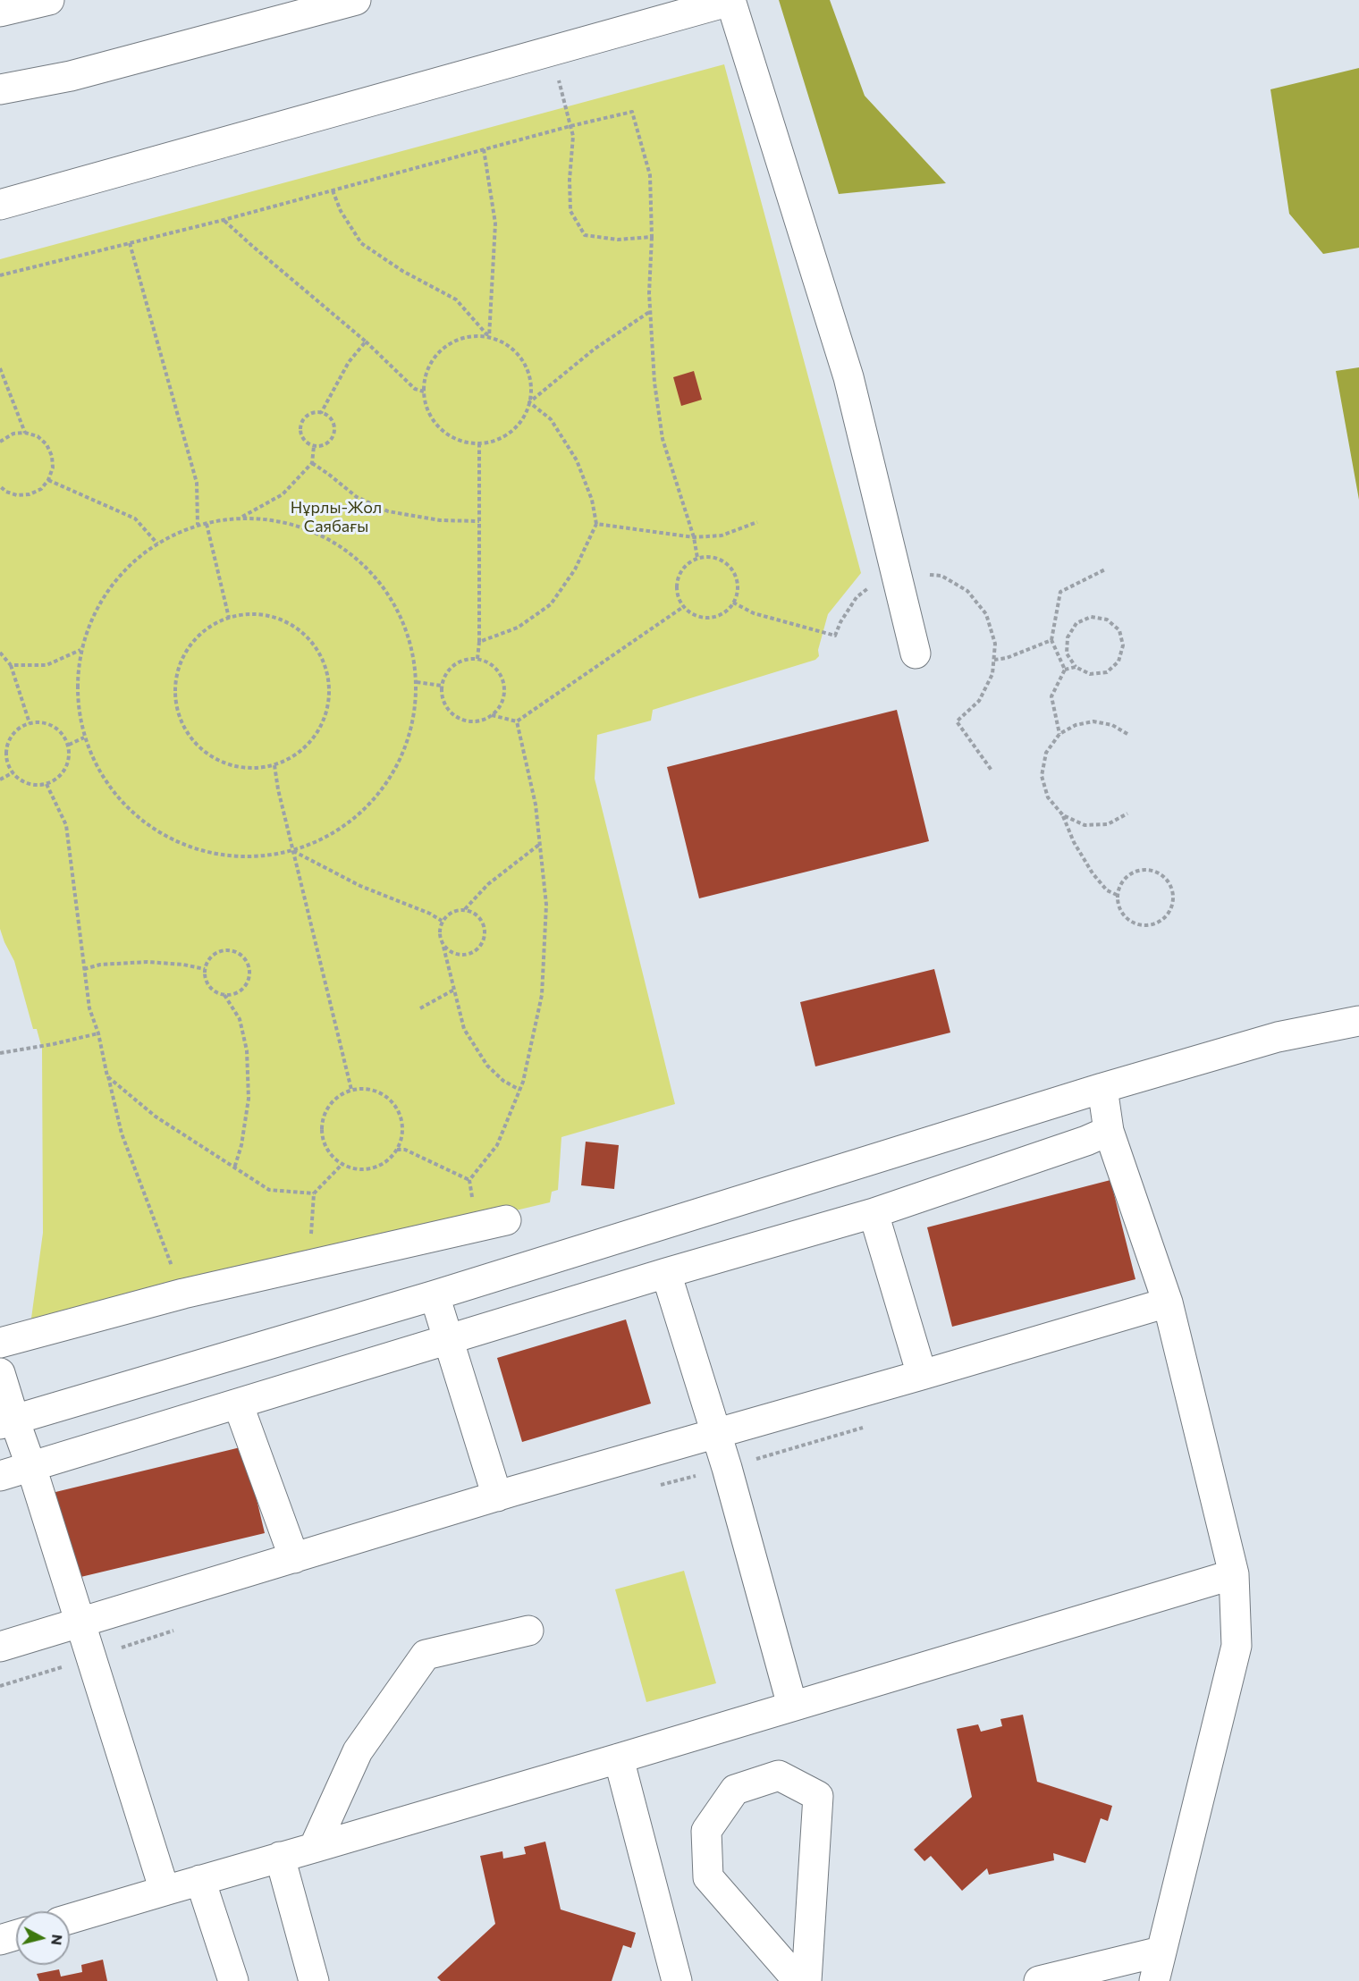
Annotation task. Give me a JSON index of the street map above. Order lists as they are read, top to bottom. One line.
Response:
{"parks":["Нұрлы-Жол Саябағы"],"north":"right"}
